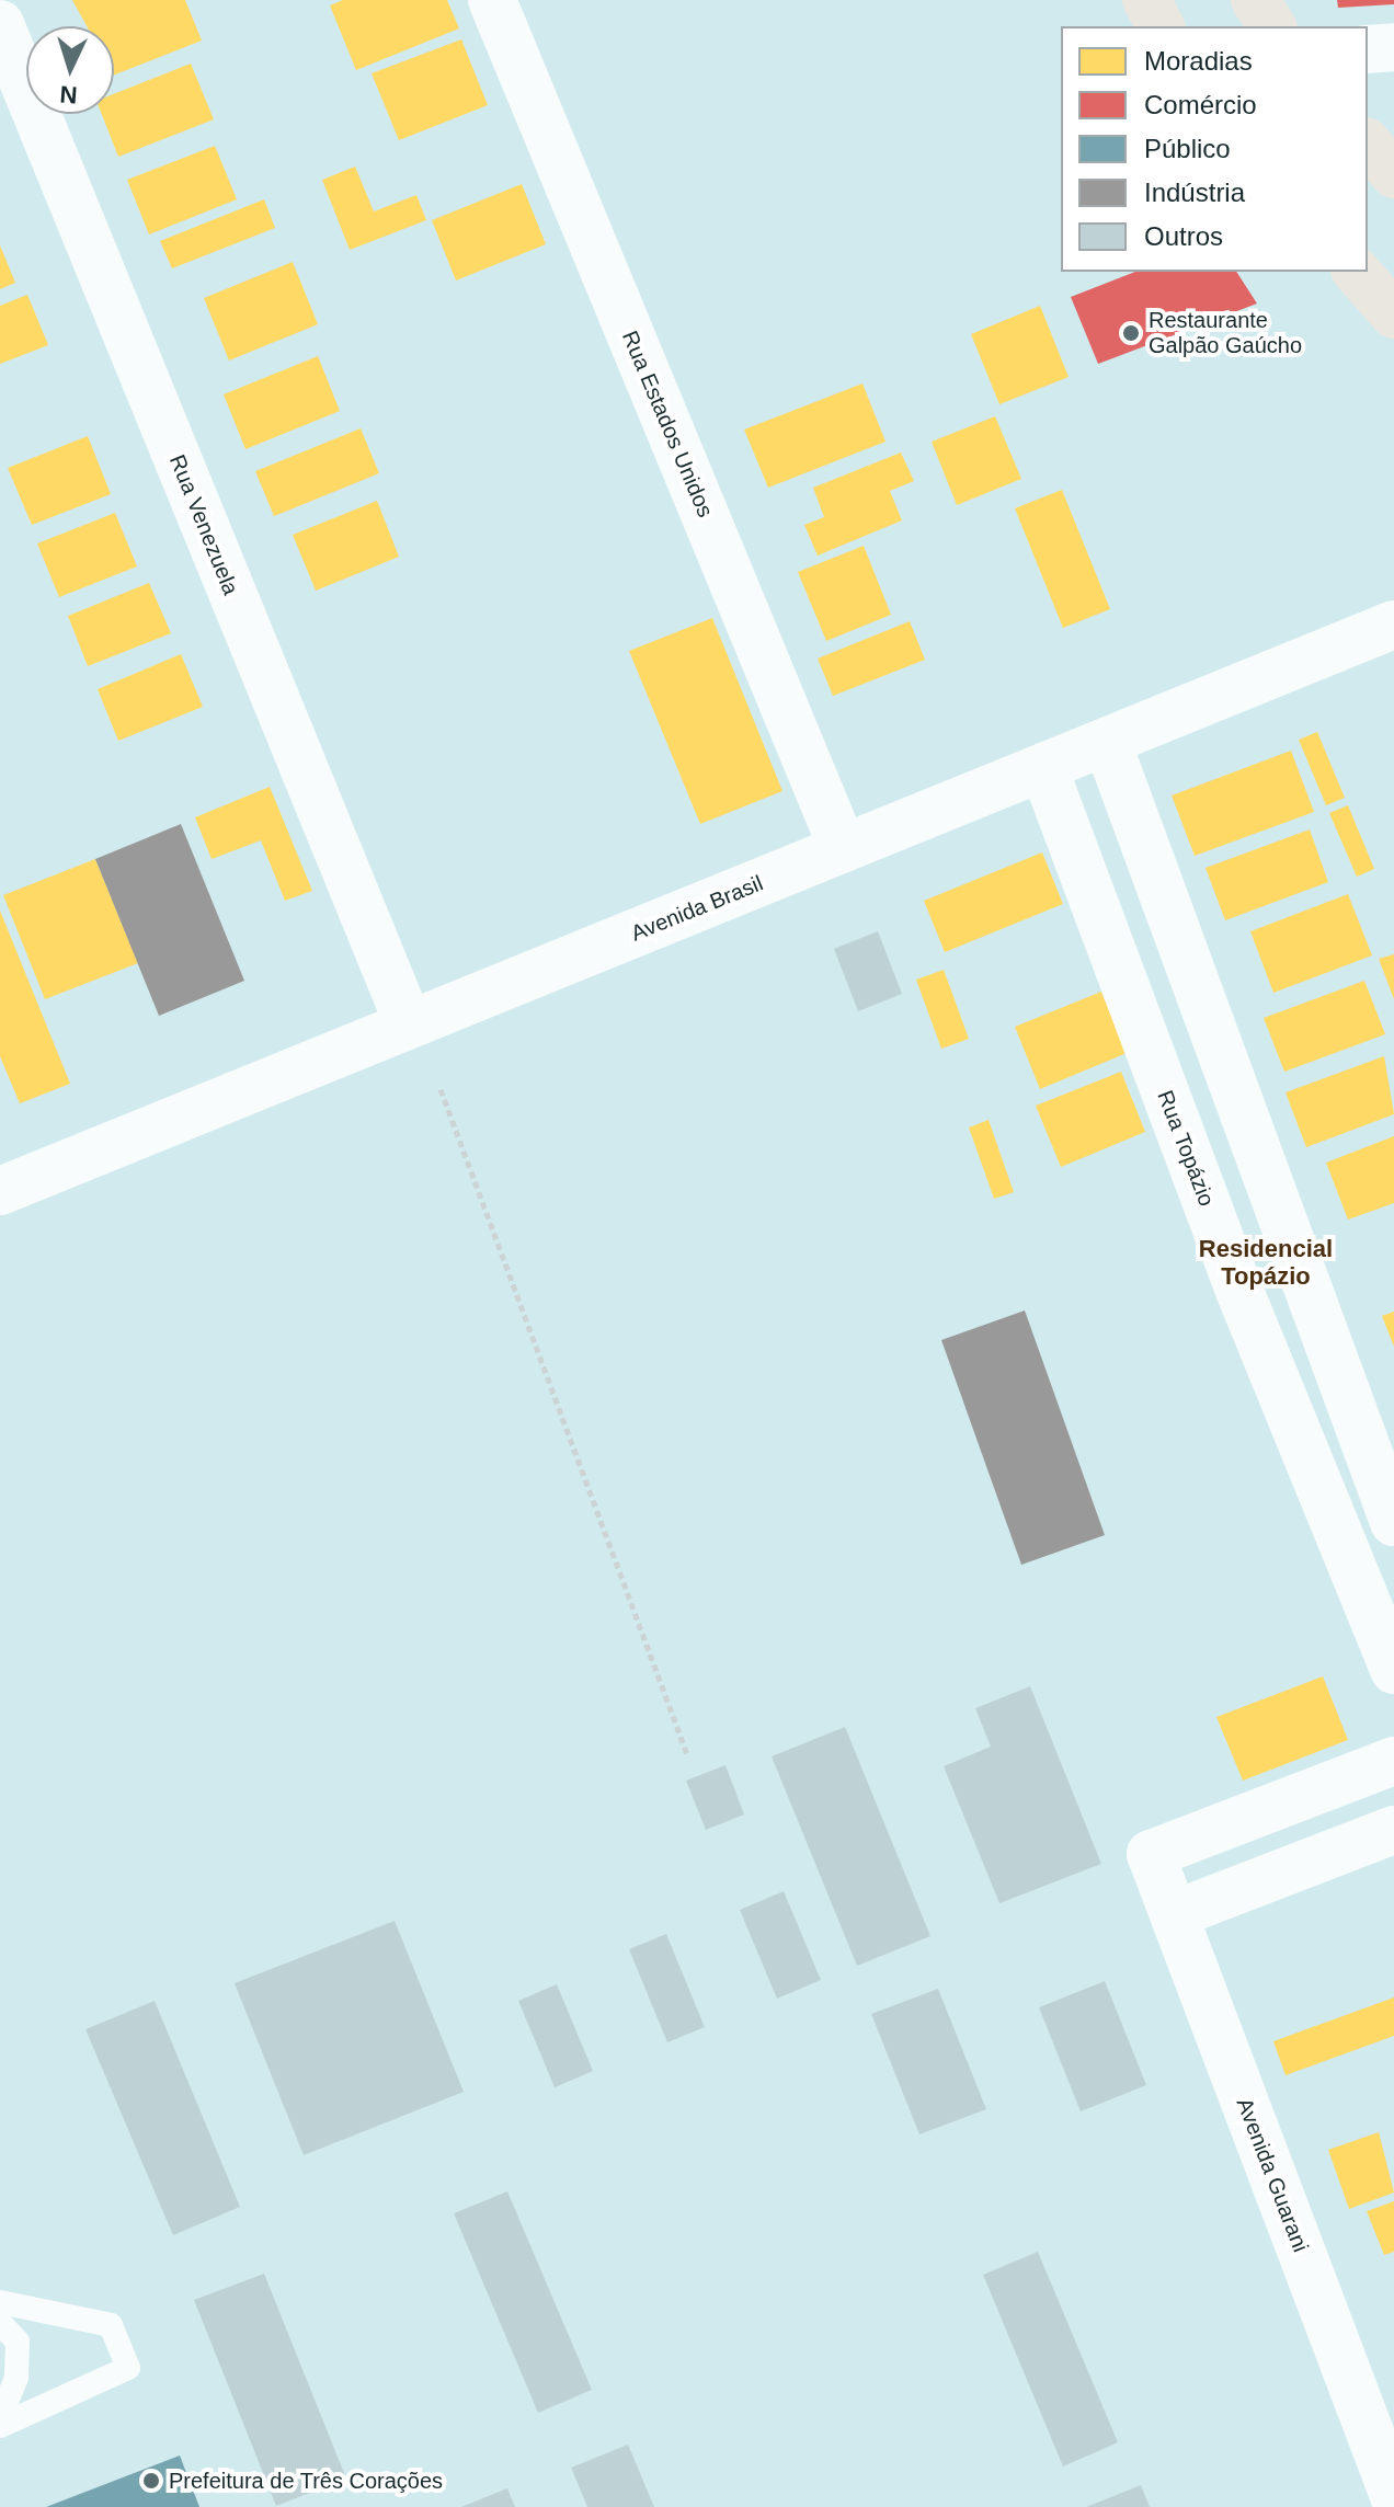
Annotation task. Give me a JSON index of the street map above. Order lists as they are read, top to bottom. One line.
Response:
{"streets":{"street":["Rua Estados Unidos","Rua Venezuela","Avenida Brasil","Rua Topázio","Avenida Guarani"]},"crossings":[["Rua Estados Unidos","Avenida Brasil"],["Rua Venezuela","Avenida Brasil"],["Avenida Brasil","Rua Topázio"]],"districts":["Residencial Topázio"],"places":["Restaurante Galpão Gaúcho","Prefeitura de Três Corações"],"legend":["Moradias","Comércio","Público","Indústria","Outros"],"north":"bottom"}
